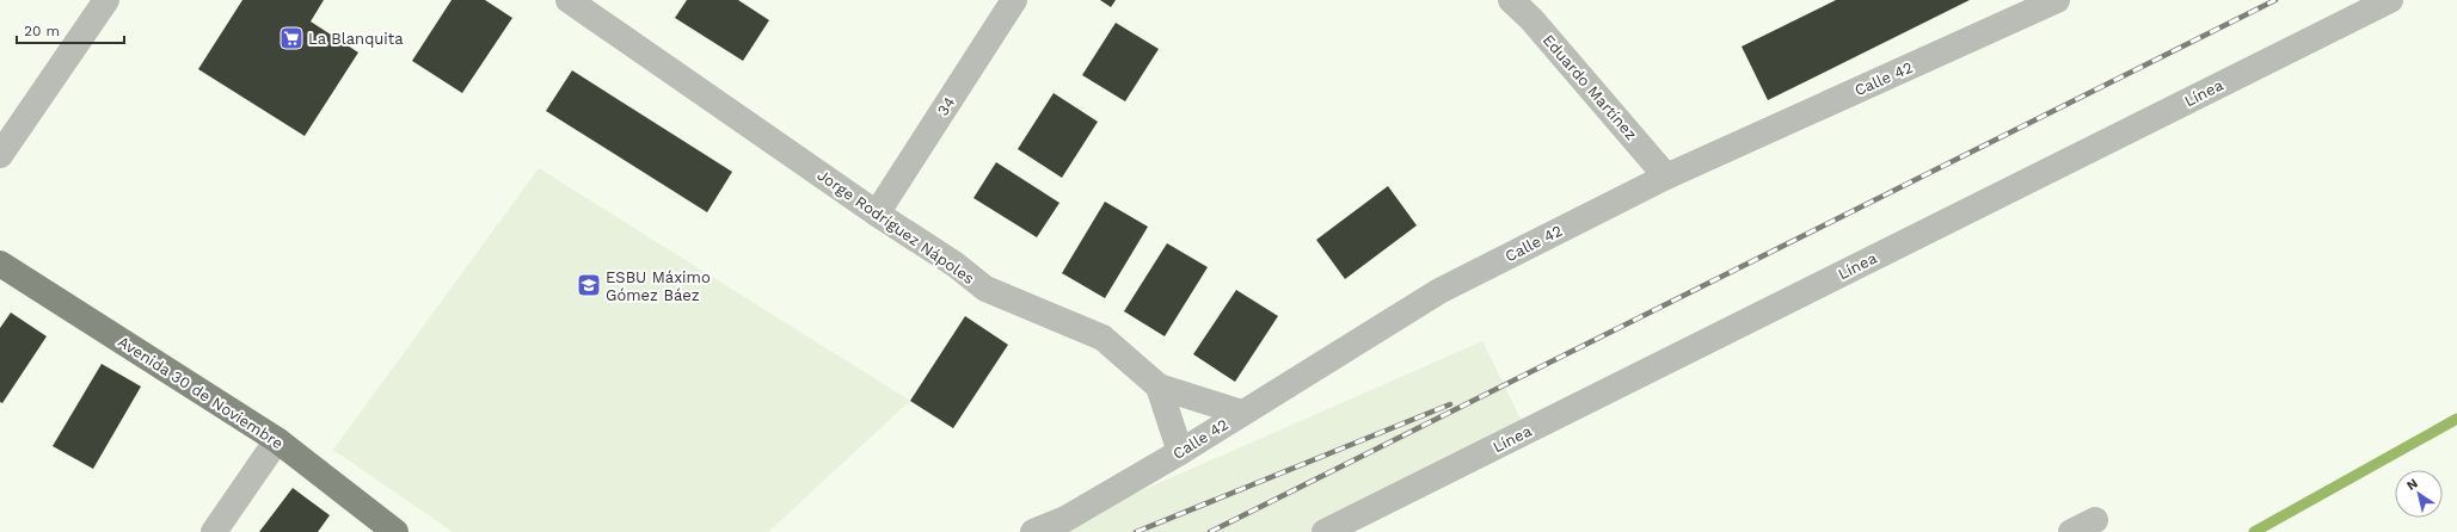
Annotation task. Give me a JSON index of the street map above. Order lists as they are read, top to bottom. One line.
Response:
{"streets":{"main road":["Avenida 30 de Noviembre"],"street":["Calle 42","Eduardo Martínez","Línea","34","Jorge Rodríguez Nápoles"]},"crossings":[["Calle 42","Eduardo Martínez"],["Calle 42","Jorge Rodríguez Nápoles"],["34","Jorge Rodríguez Nápoles"]],"places":{"supermarket":["La Blanquita"],"school or university":["ESBU Máximo Gómez Báez"]},"scale_bar":"20 m","north":"top left"}
